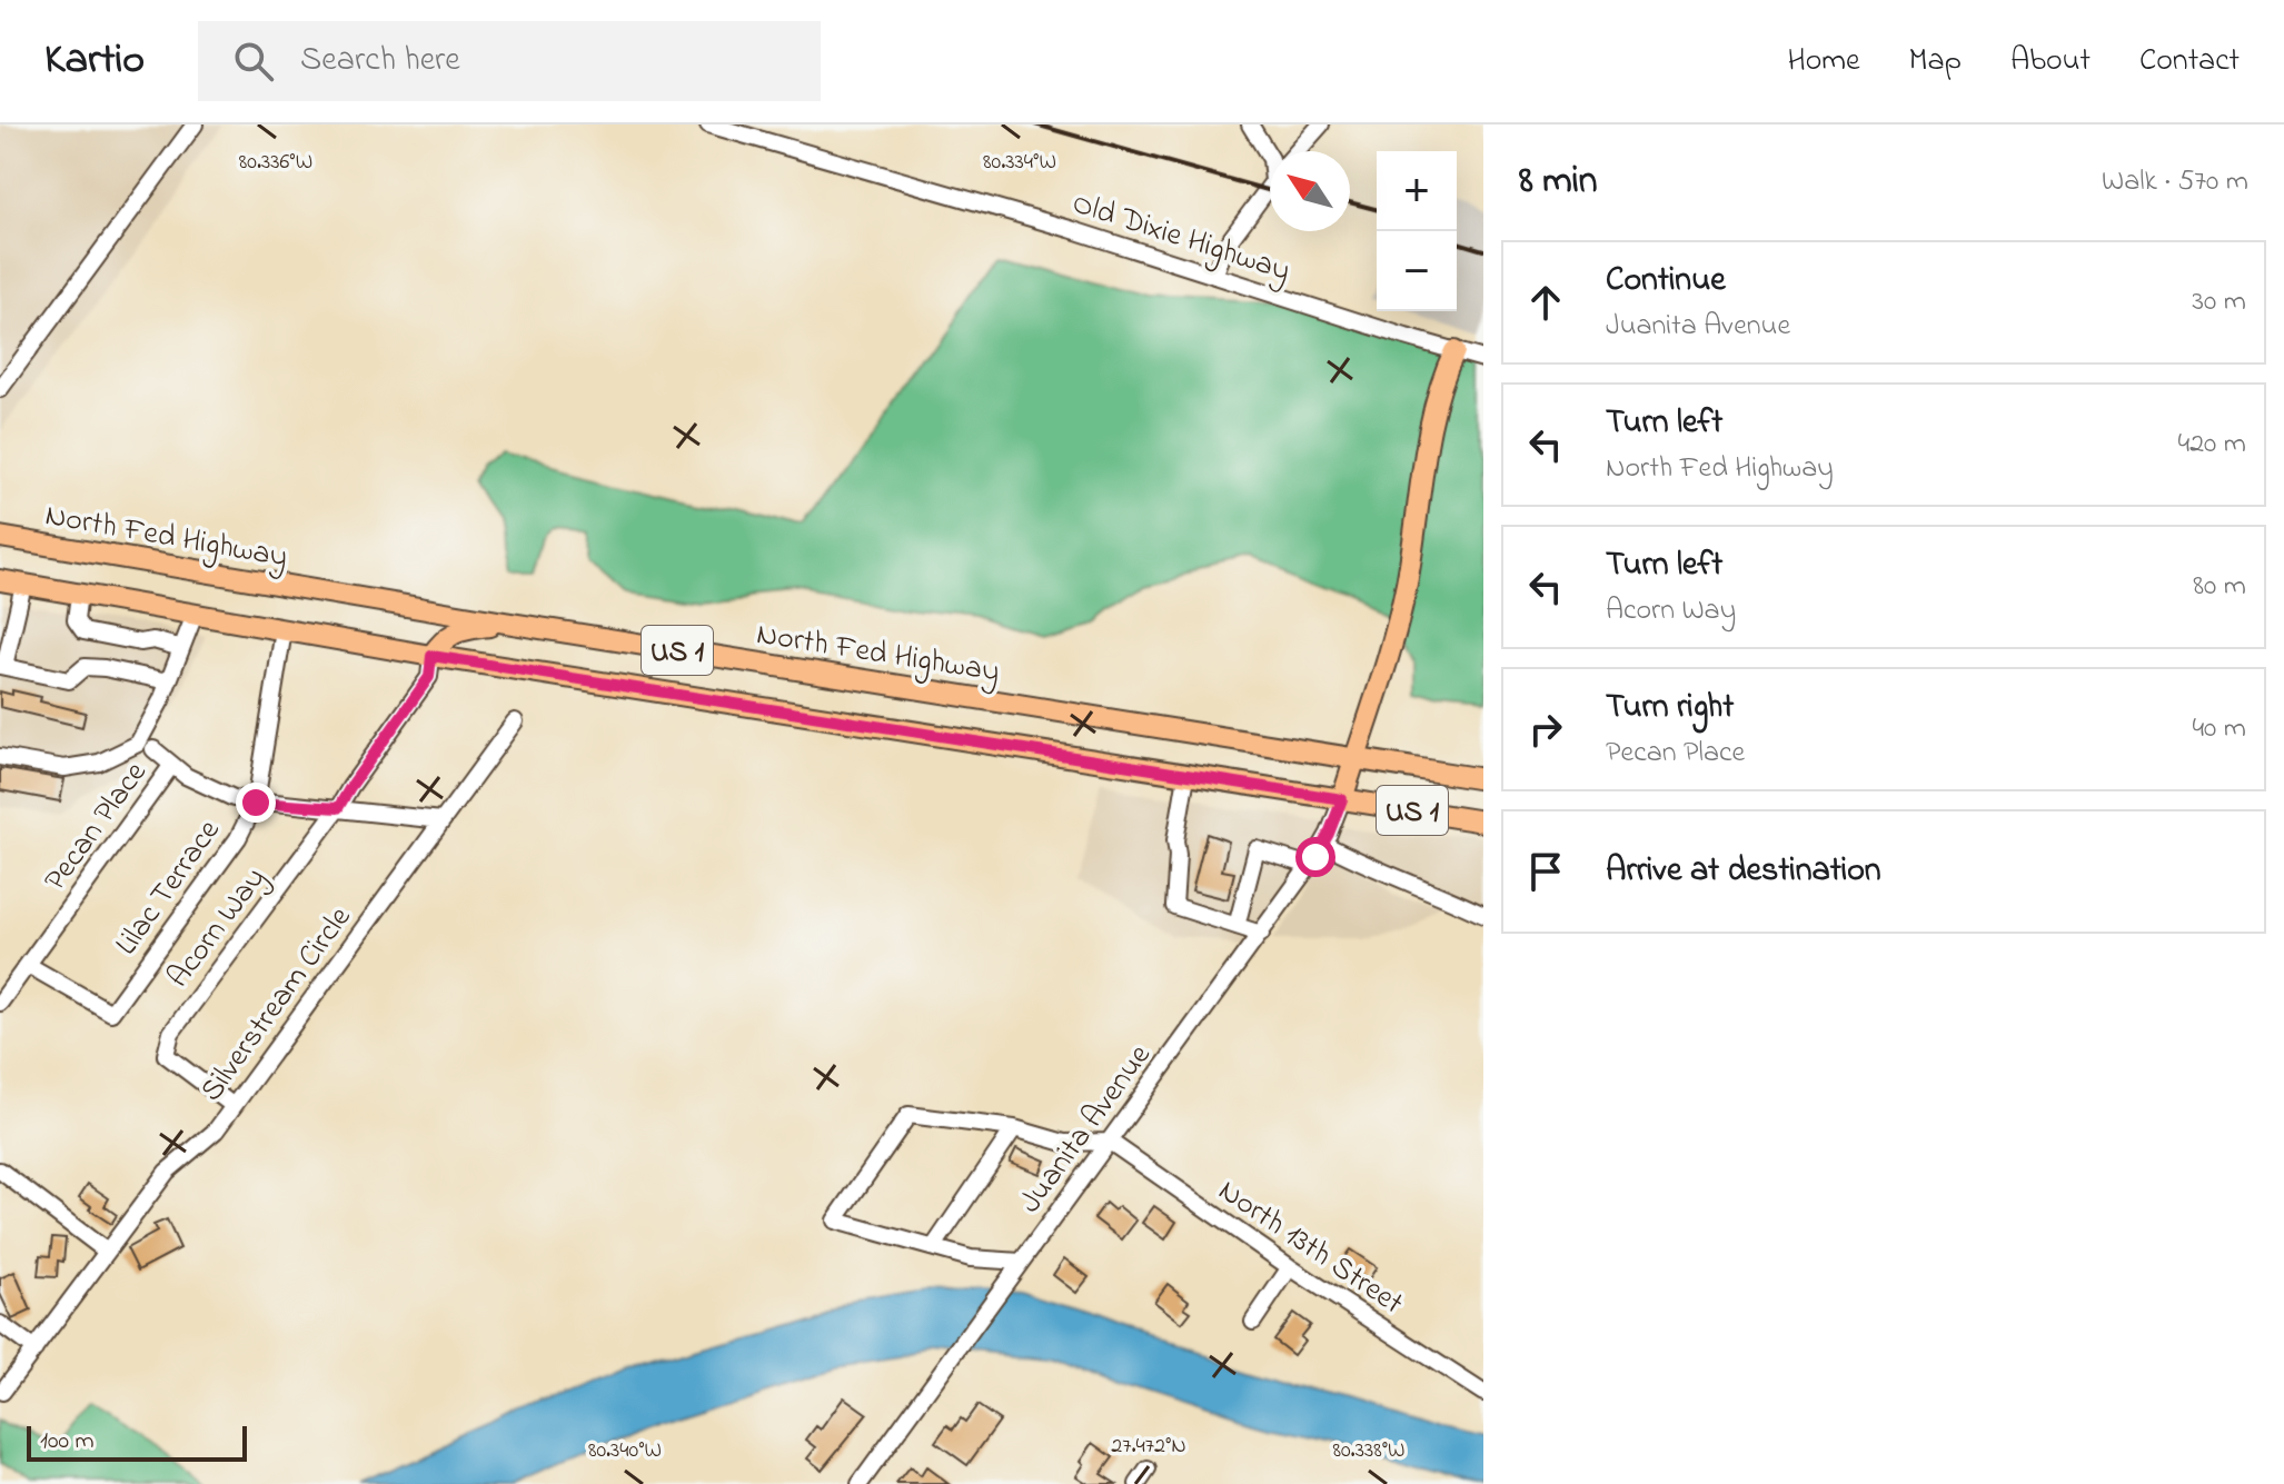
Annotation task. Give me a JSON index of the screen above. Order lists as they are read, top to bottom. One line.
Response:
{"streets":{"main road":["North Fed Highway","US 1"],"street":["Old Dixie Highway","Pecan Place","Lilac Terrace","Acorn Way","Silverstream Circle","Juanita Avenue","North 13th Street"]},"crossings":[["US 1","Lilac Terrace"],["US 1","Acorn Way"],["US 1","Juanita Avenue"],["Pecan Place","Lilac Terrace"],["Pecan Place","Acorn Way"],["Pecan Place","Silverstream Circle"],["Acorn Way","Silverstream Circle"],["Juanita Avenue","North 13th Street"]],"scale_bar":"100 m","north":"top left","page":{"header":"Kartio","search":"Search here","nav":["Home","Map","About","Contact"],"heading":["8 min","Walk · 570 m"],"map_buttons":["+","−"],"list":[["Continue","Juanita Avenue","30 m"],["Turn left","North Fed Highway","420 m"],["Turn left","Acorn Way","80 m"],["Turn right","Pecan Place","40 m"],"Arrive at destination"],"scale":"100 m"},"coordinates":["80.334°W","80.336°W","27.472°N","80.340°W","80.338°W"]}
